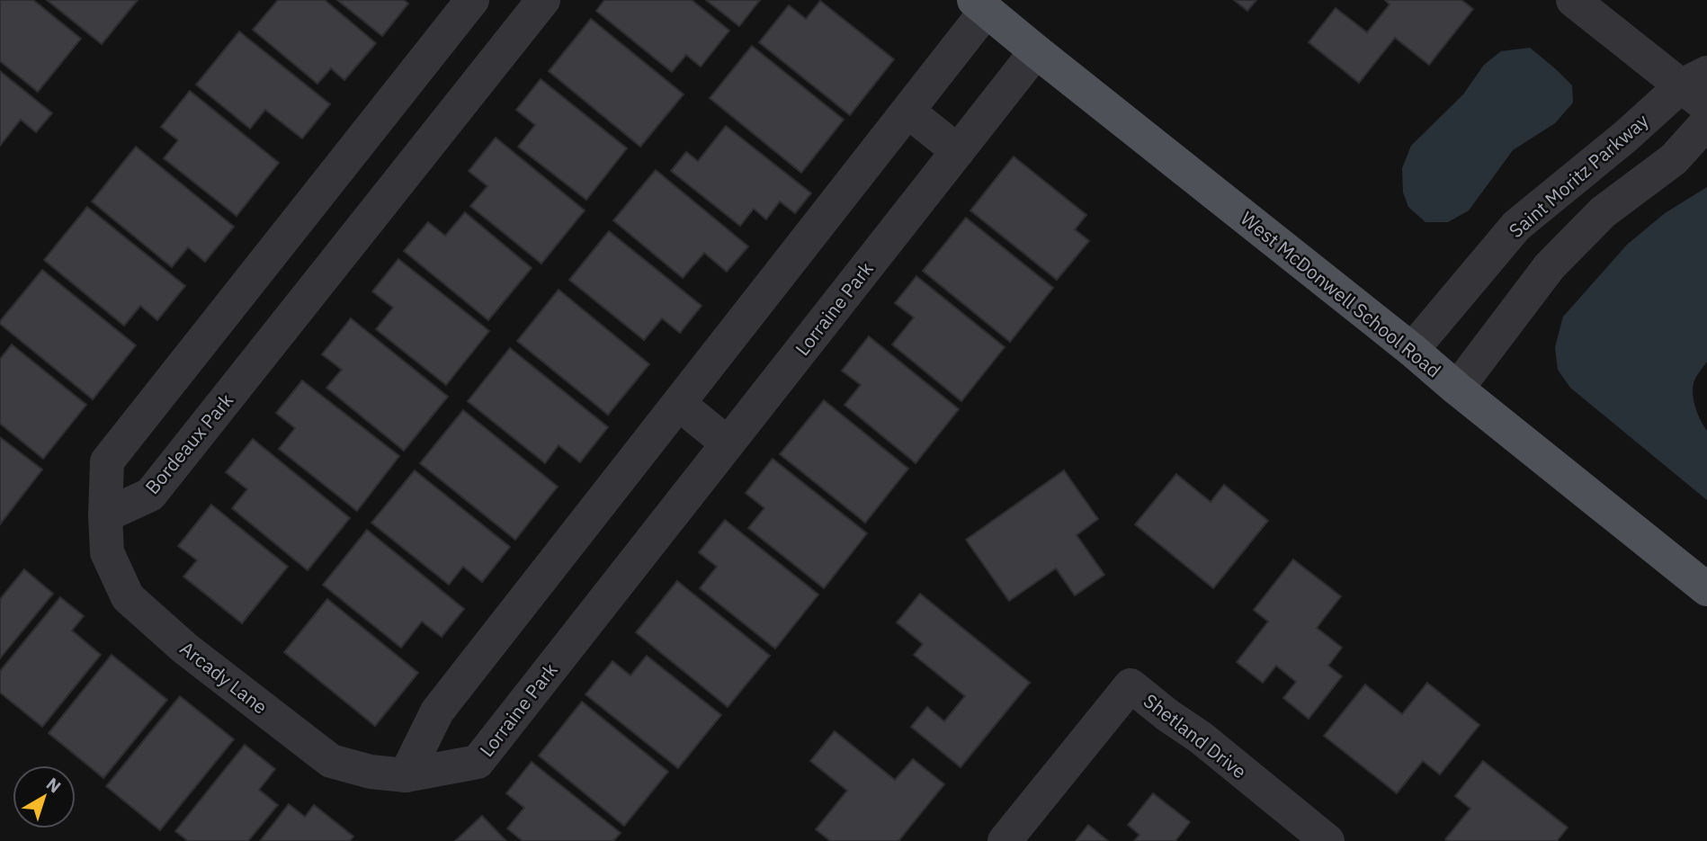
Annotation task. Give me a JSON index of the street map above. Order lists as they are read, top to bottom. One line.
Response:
{"streets":{"main road":["West McDonwell School Road"],"street":["Saint Moritz Parkway","Lorraine Park","Bordeaux Park","Arcady Lane","Shetland Drive"]},"crossings":[["Saint Moritz Parkway","West McDonwell School Road"],["West McDonwell School Road","Lorraine Park"],["Lorraine Park","Arcady Lane"],["Bordeaux Park","Arcady Lane"]],"north":"top right"}
